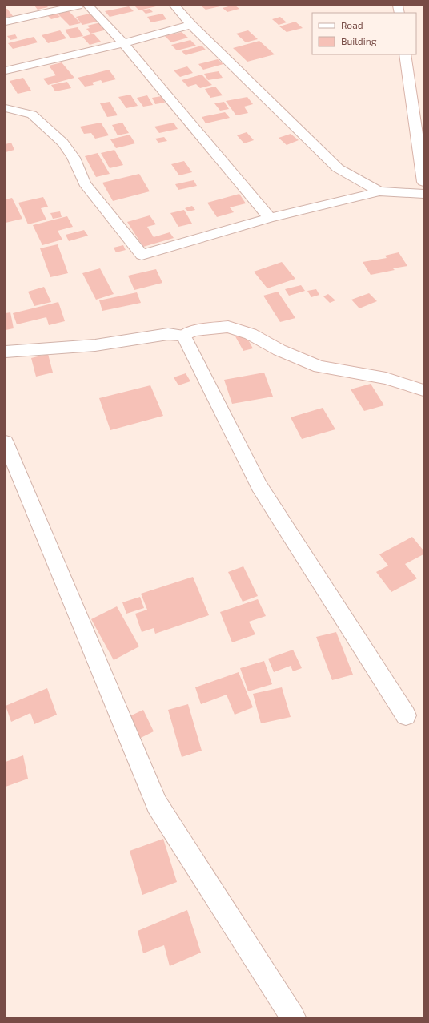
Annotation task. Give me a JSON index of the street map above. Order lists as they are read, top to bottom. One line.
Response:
{"legend":["Road","Building"]}
